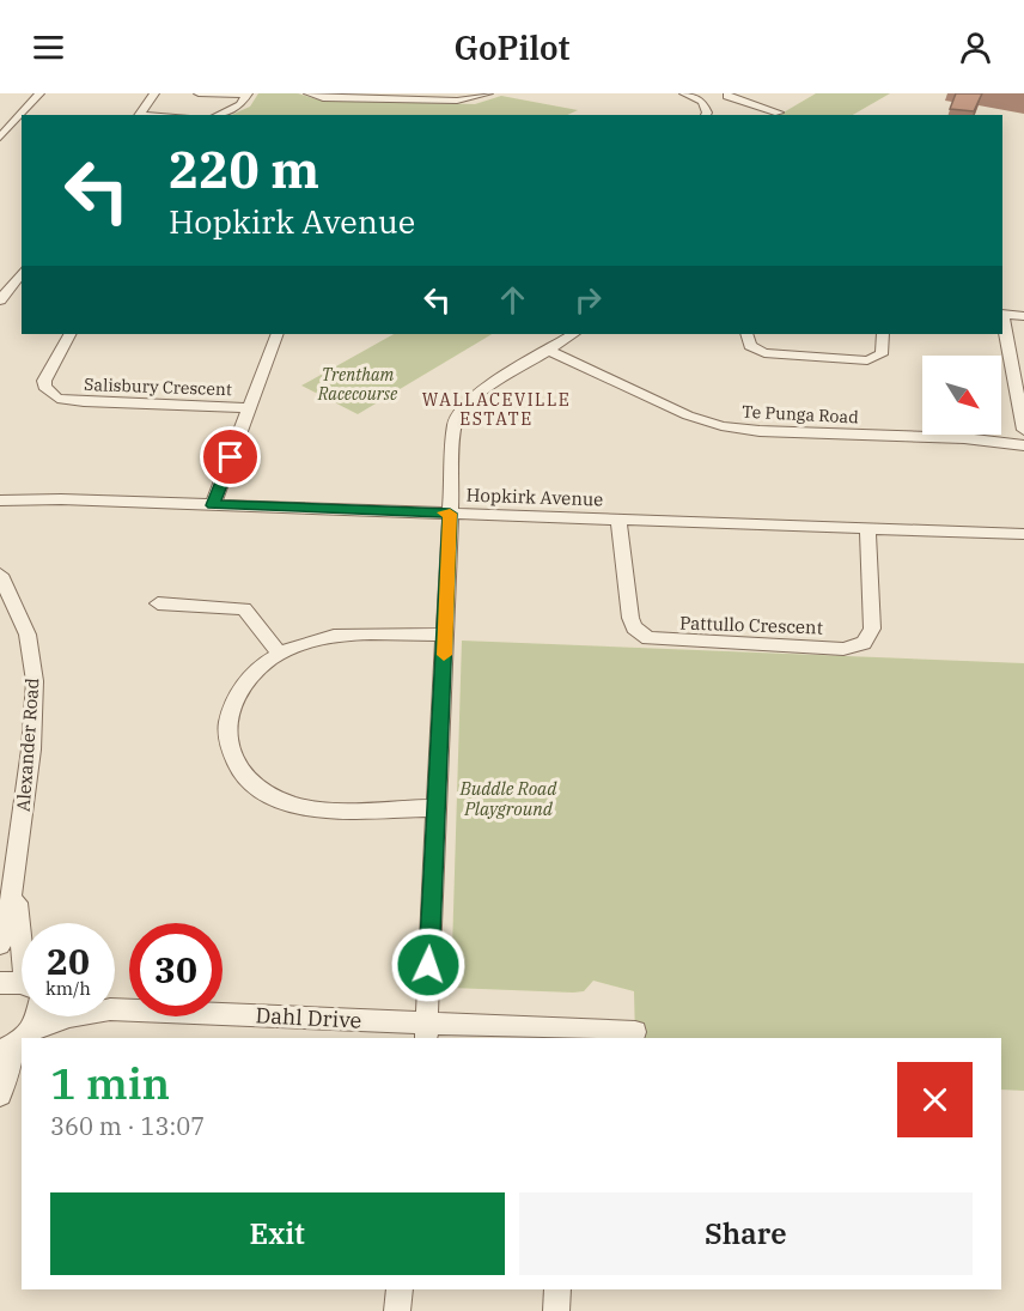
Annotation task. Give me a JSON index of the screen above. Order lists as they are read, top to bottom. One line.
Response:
{"streets":{"street":["Salisbury Crescent","Te Punga Road","Hopkirk Avenue","Pattullo Crescent","Alexander Road","Dahl Drive"]},"crossings":[["Hopkirk Avenue","Pattullo Crescent"]],"districts":["WALLACEVILLE ESTATE"],"parks":["Trentham Racecourse","Buddle Road Playground"],"north":"bottom right","page":{"header":"GoPilot","turn":["220 m","Hopkirk Avenue"],"speed":"20 km/h","limit":"30","heading":["1 min","360 m · 13:07"],"buttons":["Exit","Share"]}}
